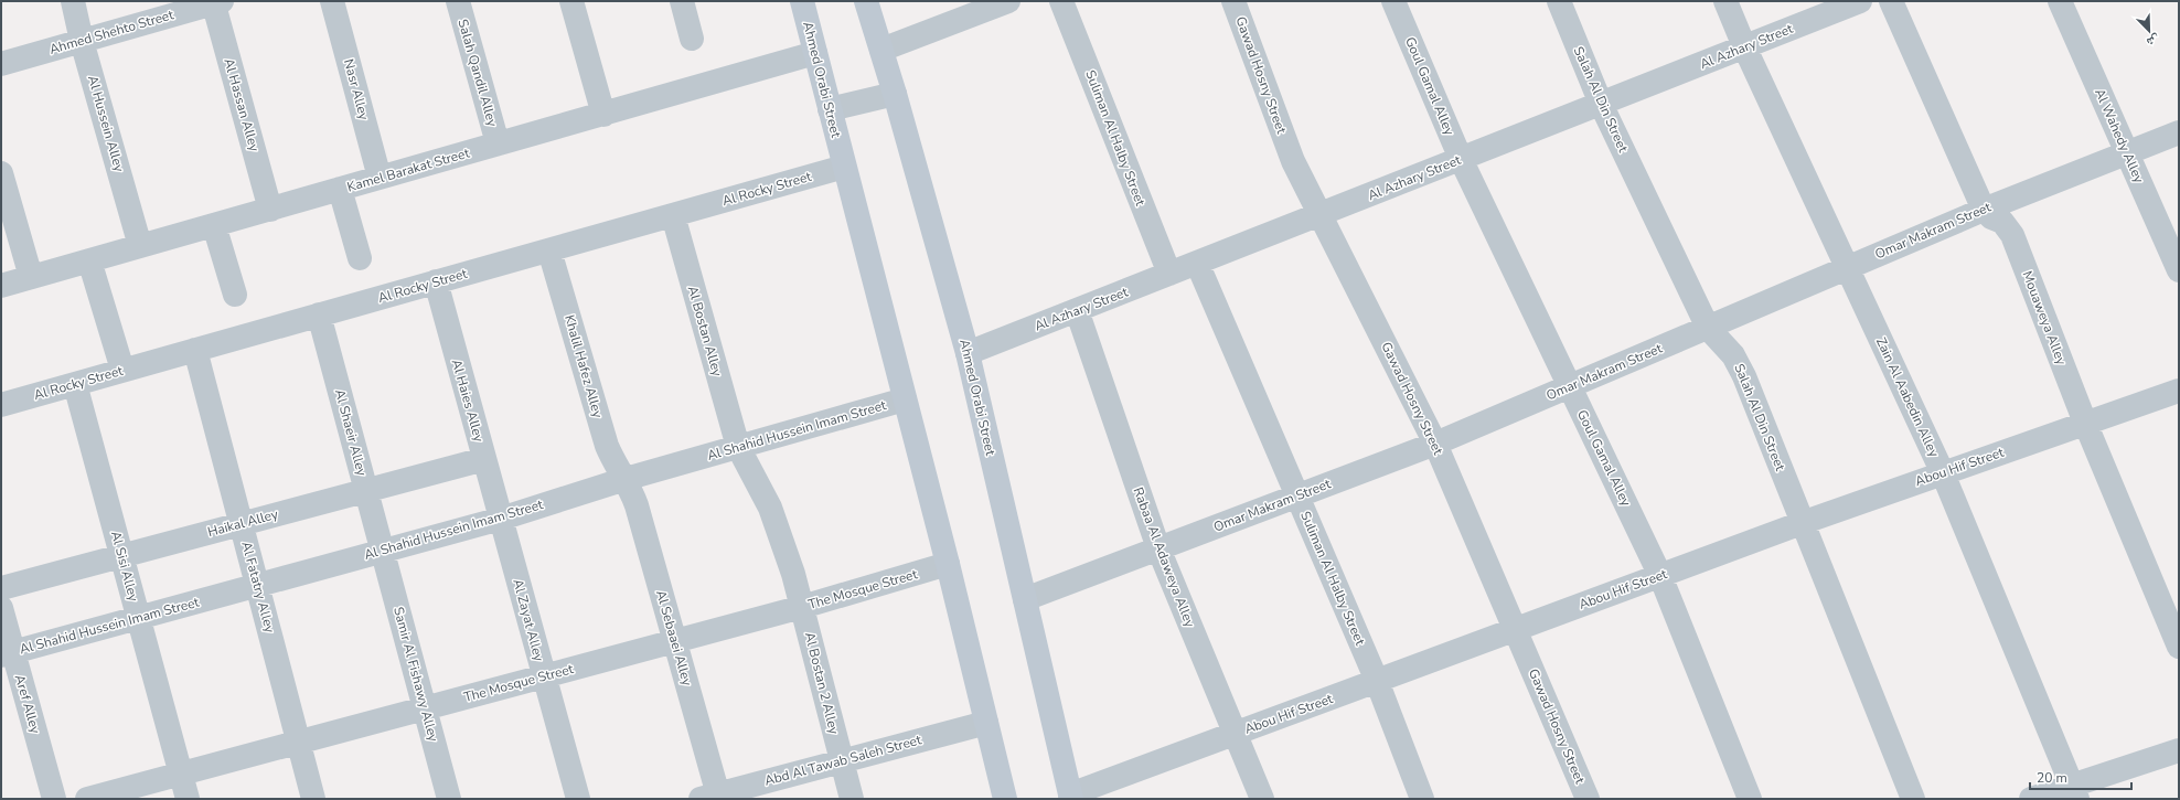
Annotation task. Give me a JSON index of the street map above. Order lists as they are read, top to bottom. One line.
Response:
{"streets":{"street":["Ahmed Shehto Street","Al Azhary Street","Salah Qandil Alley","Gawad Hosny Street","Ahmed Orabi Street","Goul Gamal Alley","Nasr Alley","Salah Al Din Street","Al Hassan Alley","Al Hussein Alley","Al Wahedy Alley","Suliman Al Halby Street","Kamel Barakat Street","Al Rocky Street","Omar Makram Street","Mouaweya Alley","Al Bostan Alley","Khalil Hafez Alley","Zain Al Aabedin Alley","Al Haies Alley","Al Shahid Hussein Imam Street","Al Shaeir Alley","Abou Hif Street","Haikal Alley","Rabaa Al Adaweya Alley","Al Sisi Alley","Al Fatatry Alley","The Mosque Street","Al Zayat Alley","Al Sebaaei Alley","Samir Al Fishawy Alley","Al Bostan 2 Alley","Aref Alley","Abd Al Tawab Saleh Street"]},"crossings":[["Ahmed Shehto Street","Al Hassan Alley"],["Ahmed Shehto Street","Al Hussein Alley"],["Al Azhary Street","Gawad Hosny Street"],["Al Azhary Street","Ahmed Orabi Street"],["Al Azhary Street","Goul Gamal Alley"],["Al Azhary Street","Salah Al Din Street"],["Al Azhary Street","Suliman Al Halby Street"],["Al Azhary Street","Zain Al Aabedin Alley"],["Al Azhary Street","Rabaa Al Adaweya Alley"],["Salah Qandil Alley","Kamel Barakat Street"],["Gawad Hosny Street","Omar Makram Street"],["Gawad Hosny Street","Abou Hif Street"],["Ahmed Orabi Street","Kamel Barakat Street"],["Ahmed Orabi Street","Al Rocky Street"],["Ahmed Orabi Street","Omar Makram Street"],["Ahmed Orabi Street","Al Shahid Hussein Imam Street"],["Ahmed Orabi Street","Abou Hif Street"],["Ahmed Orabi Street","The Mosque Street"],["Ahmed Orabi Street","Abd Al Tawab Saleh Street"],["Goul Gamal Alley","Omar Makram Street"],["Goul Gamal Alley","Abou Hif Street"],["Nasr Alley","Kamel Barakat Street"],["Salah Al Din Street","Omar Makram Street"],["Salah Al Din Street","Abou Hif Street"],["Al Hassan Alley","Kamel Barakat Street"],["Al Hussein Alley","Kamel Barakat Street"],["Al Wahedy Alley","Omar Makram Street"],["Suliman Al Halby Street","Omar Makram Street"],["Suliman Al Halby Street","Abou Hif Street"],["Al Rocky Street","Al Bostan Alley"],["Al Rocky Street","Khalil Hafez Alley"],["Al Rocky Street","Al Haies Alley"],["Al Rocky Street","Al Shaeir Alley"],["Al Rocky Street","Al Sisi Alley"],["Al Rocky Street","Al Fatatry Alley"],["Omar Makram Street","Mouaweya Alley"],["Omar Makram Street","Zain Al Aabedin Alley"],["Omar Makram Street","Rabaa Al Adaweya Alley"],["Mouaweya Alley","Abou Hif Street"],["Al Bostan Alley","Al Shahid Hussein Imam Street"],["Al Bostan Alley","Al Bostan 2 Alley"],["Khalil Hafez Alley","Al Shahid Hussein Imam Street"],["Khalil Hafez Alley","Al Sebaaei Alley"],["Zain Al Aabedin Alley","Abou Hif Street"],["Al Haies Alley","Al Shahid Hussein Imam Street"],["Al Haies Alley","Haikal Alley"],["Al Haies Alley","Al Zayat Alley"],["Al Shahid Hussein Imam Street","Al Shaeir Alley"],["Al Shahid Hussein Imam Street","Al Sisi Alley"],["Al Shahid Hussein Imam Street","Al Fatatry Alley"],["Al Shahid Hussein Imam Street","Al Zayat Alley"],["Al Shahid Hussein Imam Street","Al Sebaaei Alley"],["Al Shahid Hussein Imam Street","Samir Al Fishawy Alley"],["Al Shahid Hussein Imam Street","Al Bostan 2 Alley"],["Al Shahid Hussein Imam Street","Aref Alley"],["Al Shaeir Alley","Haikal Alley"],["Al Shaeir Alley","Samir Al Fishawy Alley"],["Abou Hif Street","Rabaa Al Adaweya Alley"],["Haikal Alley","Al Sisi Alley"],["Haikal Alley","Al Fatatry Alley"],["Al Sisi Alley","The Mosque Street"],["Al Fatatry Alley","The Mosque Street"],["The Mosque Street","Al Zayat Alley"],["The Mosque Street","Al Sebaaei Alley"],["The Mosque Street","Samir Al Fishawy Alley"],["The Mosque Street","Al Bostan 2 Alley"],["Al Sebaaei Alley","Abd Al Tawab Saleh Street"],["Al Bostan 2 Alley","Abd Al Tawab Saleh Street"]],"scale_bar":"20 m","north":"bottom right"}
